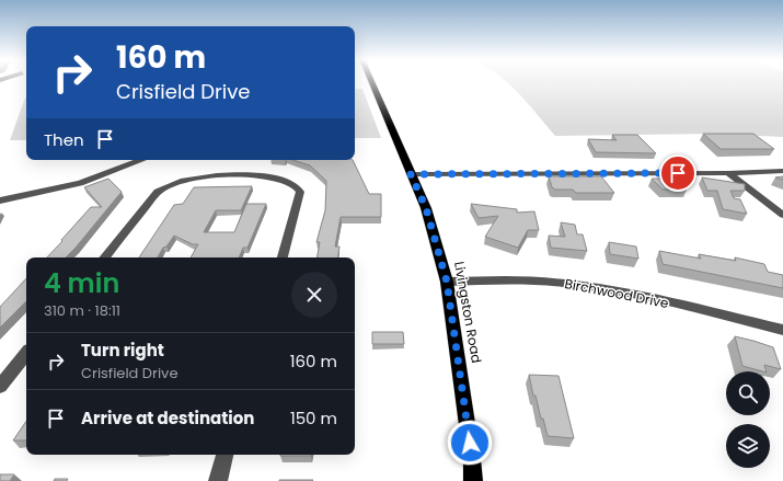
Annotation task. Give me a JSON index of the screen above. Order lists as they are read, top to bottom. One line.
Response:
{"streets":{"main road":["Livingston Road"],"street":["Birchwood Drive"]},"crossings":[["Birchwood Drive","Livingston Road"]],"page":{"turn":["160 m","Crisfield Drive"],"then":"Then","heading":["4 min","310 m · 18:11"],"list":[{"name":"Turn right","note":"Crisfield Drive","value":"160 m"},{"name":"Arrive at destination","value":"150 m"}]}}
